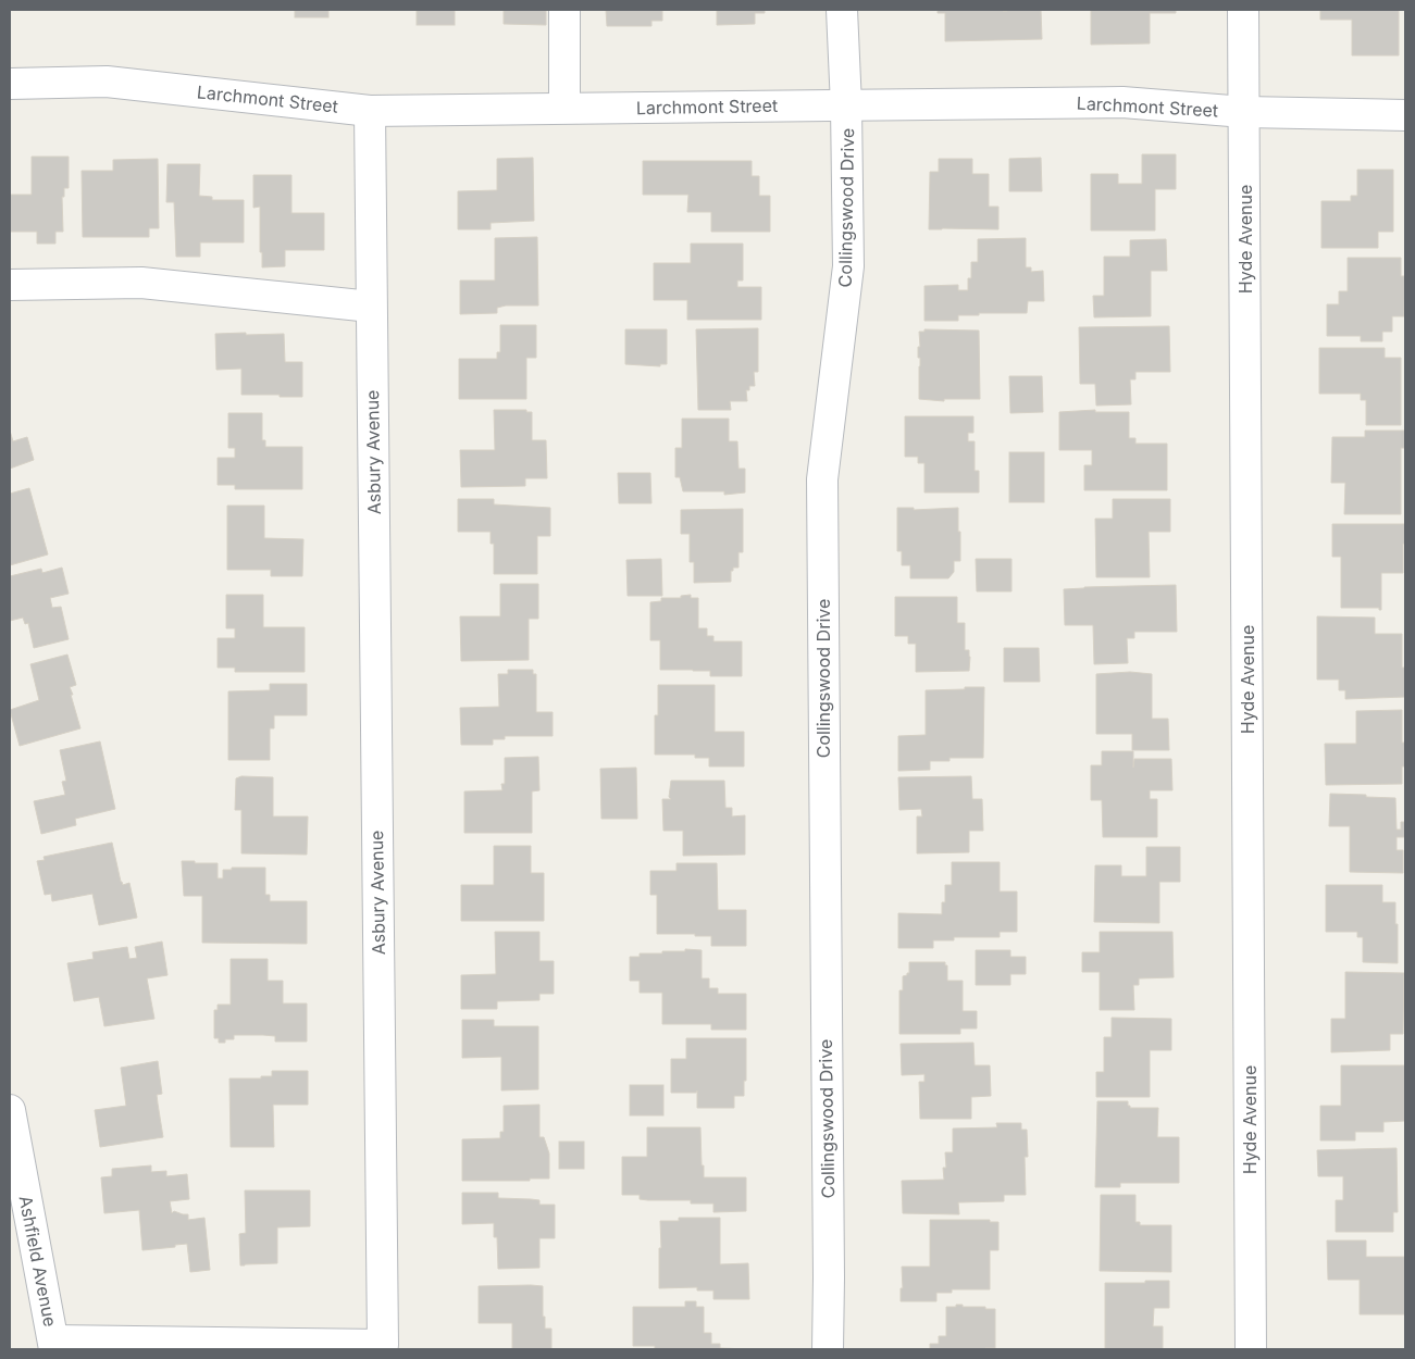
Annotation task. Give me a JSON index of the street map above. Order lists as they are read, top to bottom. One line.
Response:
{"streets":{"street":["Larchmont Street","Collingswood Drive","Hyde Avenue","Asbury Avenue","Ashfield Avenue"]},"crossings":[["Larchmont Street","Collingswood Drive"],["Larchmont Street","Hyde Avenue"],["Larchmont Street","Asbury Avenue"],["Asbury Avenue","Ashfield Avenue"]]}
